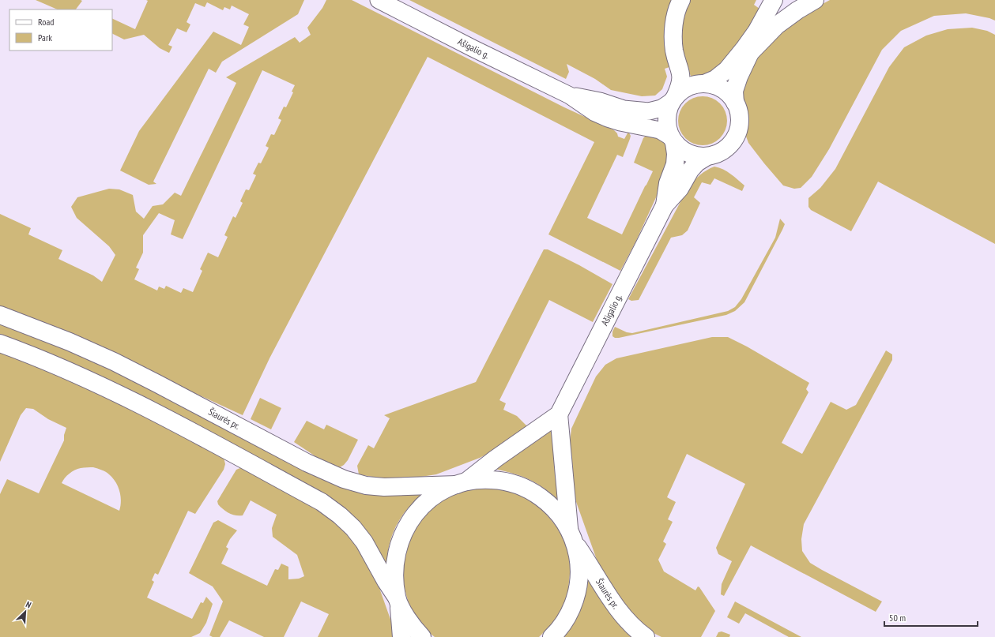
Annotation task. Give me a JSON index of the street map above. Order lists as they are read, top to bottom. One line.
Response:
{"streets":{"main road":["Ašigalio g.","Šiaurės pr."]},"crossings":[["Ašigalio g.","Šiaurės pr."]],"legend":["Road","Park"],"scale_bar":"50 m","north":"top right"}
